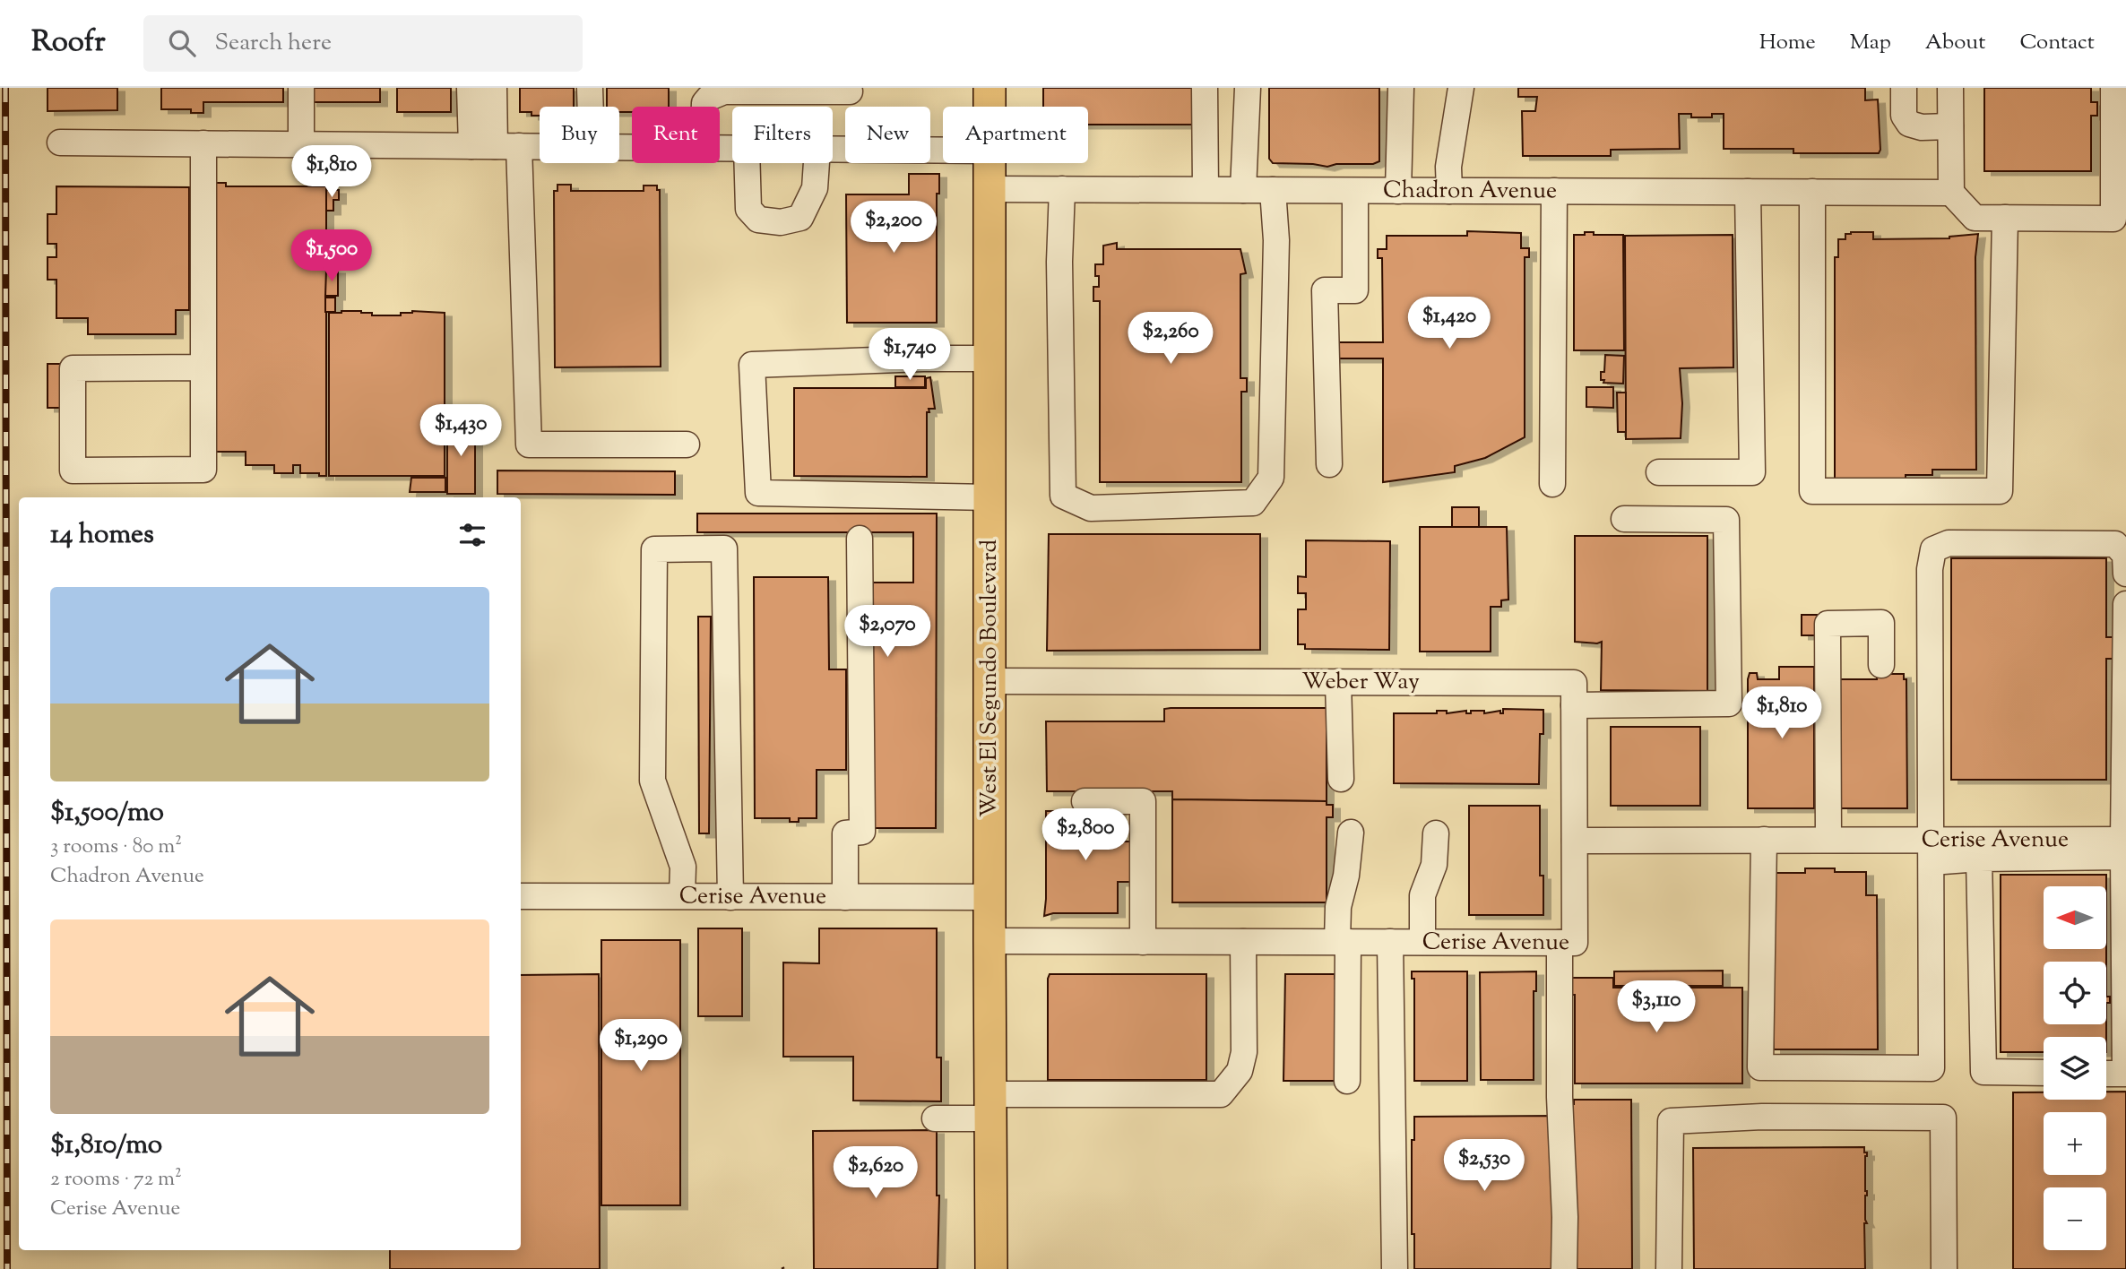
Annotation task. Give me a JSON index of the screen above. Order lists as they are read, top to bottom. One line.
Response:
{"streets":{"main road":["West El Segundo Boulevard"],"street":["Chadron Avenue","Weber Way","Cerise Avenue"]},"crossings":[["Chadron Avenue","West El Segundo Boulevard"],["West El Segundo Boulevard","Weber Way"],["West El Segundo Boulevard","Cerise Avenue"],["Weber Way","Cerise Avenue"]],"north":"left","page":{"header":"Roofr","search":"Search here","nav":["Home","Map","About","Contact"],"chip":["Buy","Rent","Filters","New","Apartment"],"price":["$1,810","$2,200","$1,500","$1,420","$2,260","$1,740","$1,430","$2,070","$1,810","$2,800","$3,110","$1,290","$2,530","$2,620"],"heading":"14 homes","list":[{"name":"$1,500/mo","note":"3 rooms · 80 m² · Chadron Avenue"},{"name":"$1,810/mo","note":"2 rooms · 72 m² · Cerise Avenue"}],"map_buttons":["+","−"]}}
